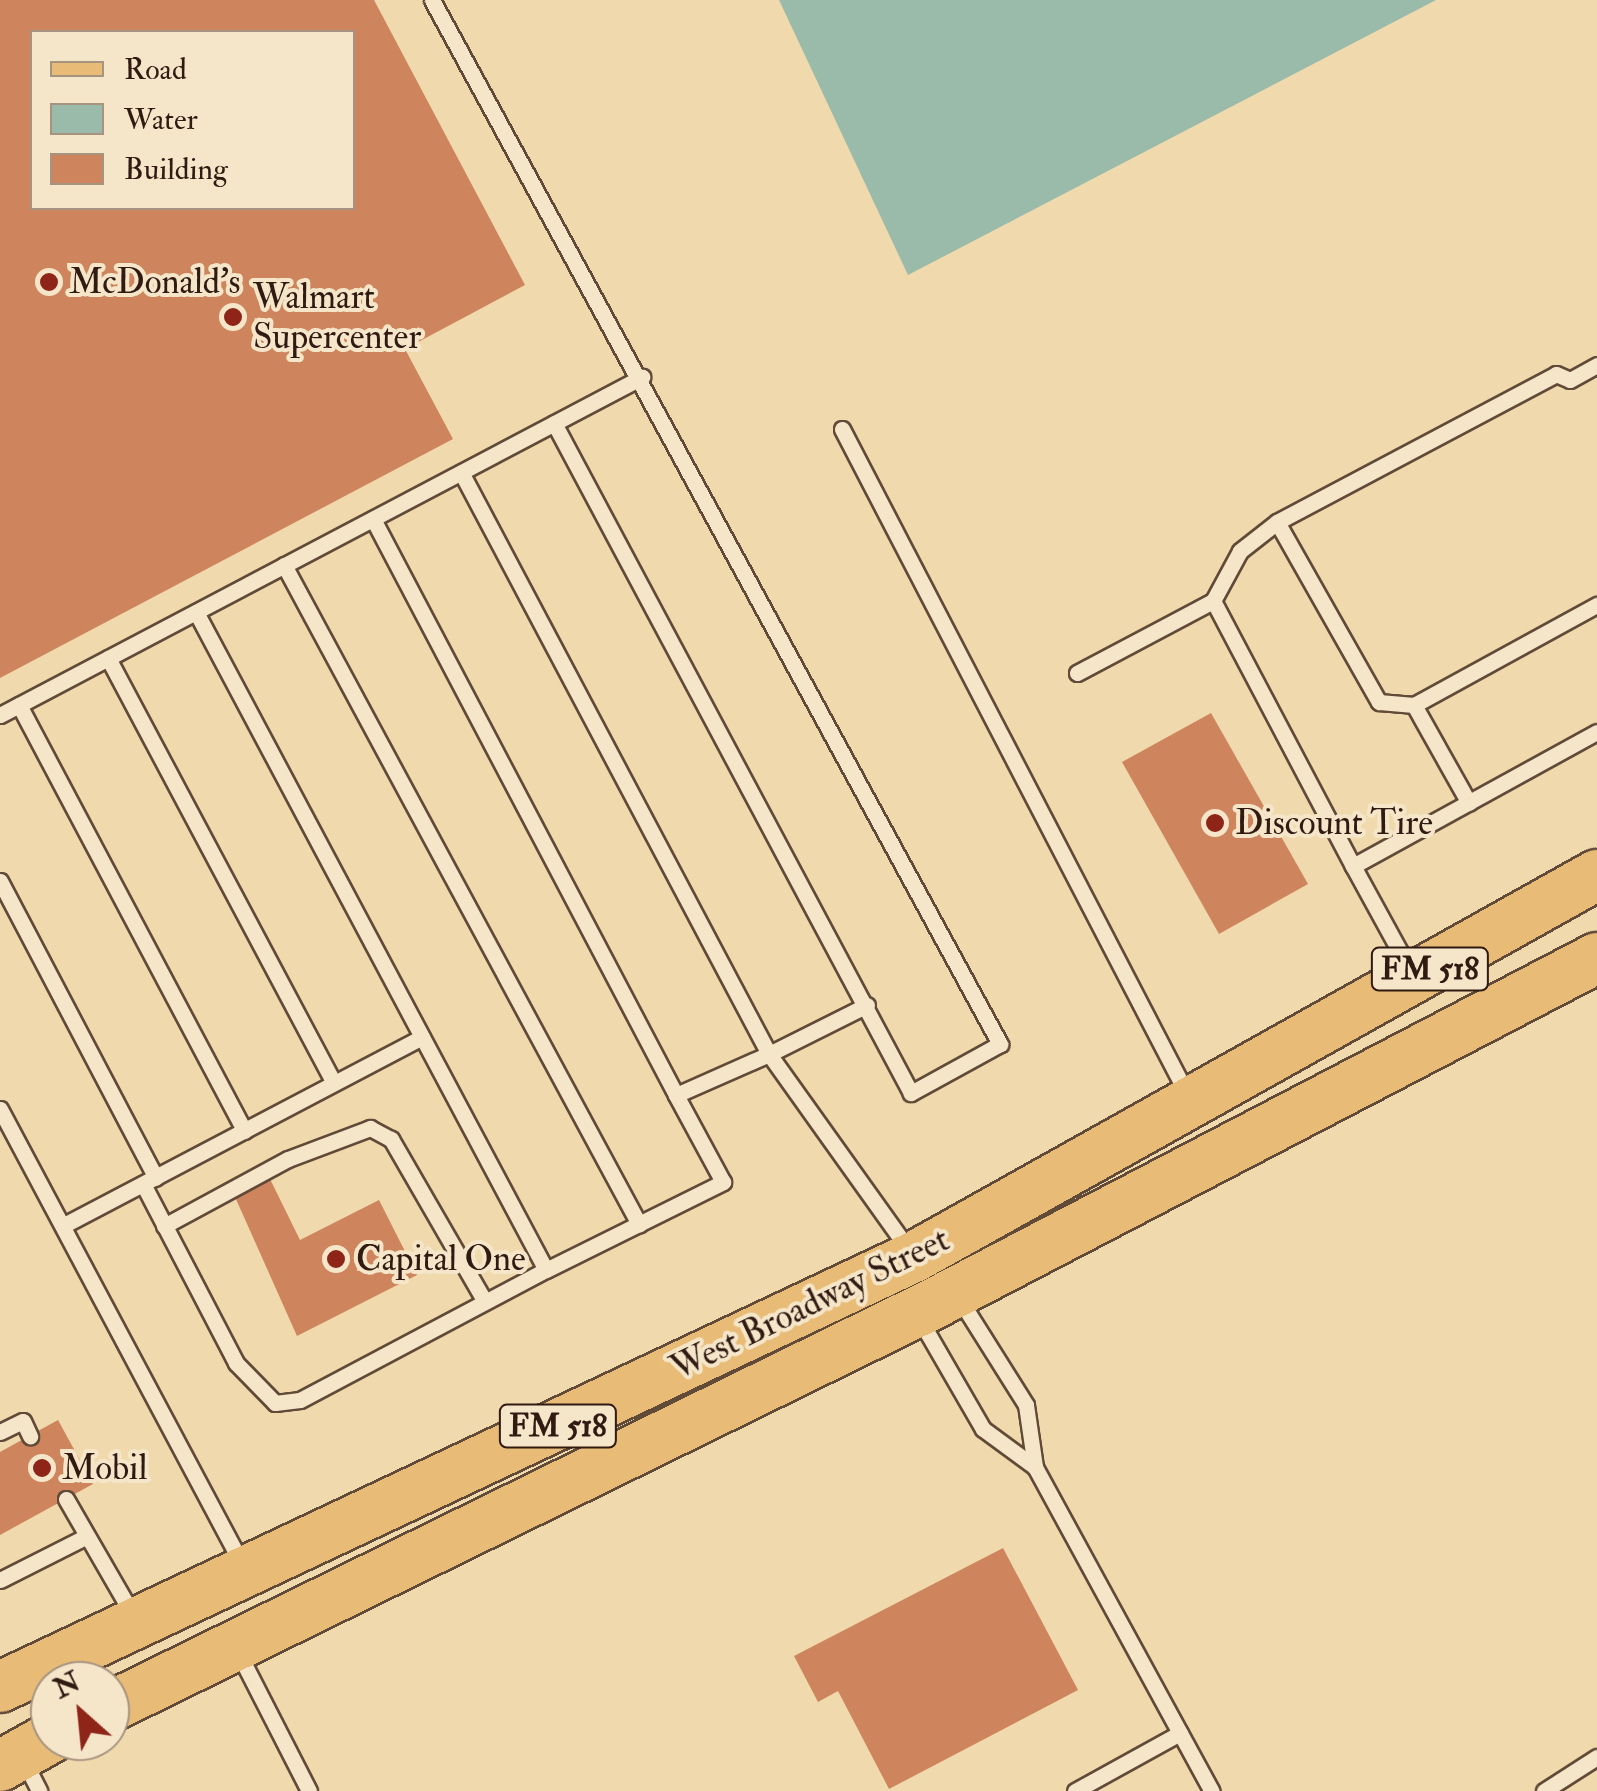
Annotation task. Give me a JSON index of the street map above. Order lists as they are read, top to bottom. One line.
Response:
{"streets":{"main road":["FM 518","West Broadway Street"]},"places":["McDonald's","Walmart Supercenter","Discount Tire","Capital One","Mobil"],"legend":["Road","Water","Building"],"north":"top left"}
